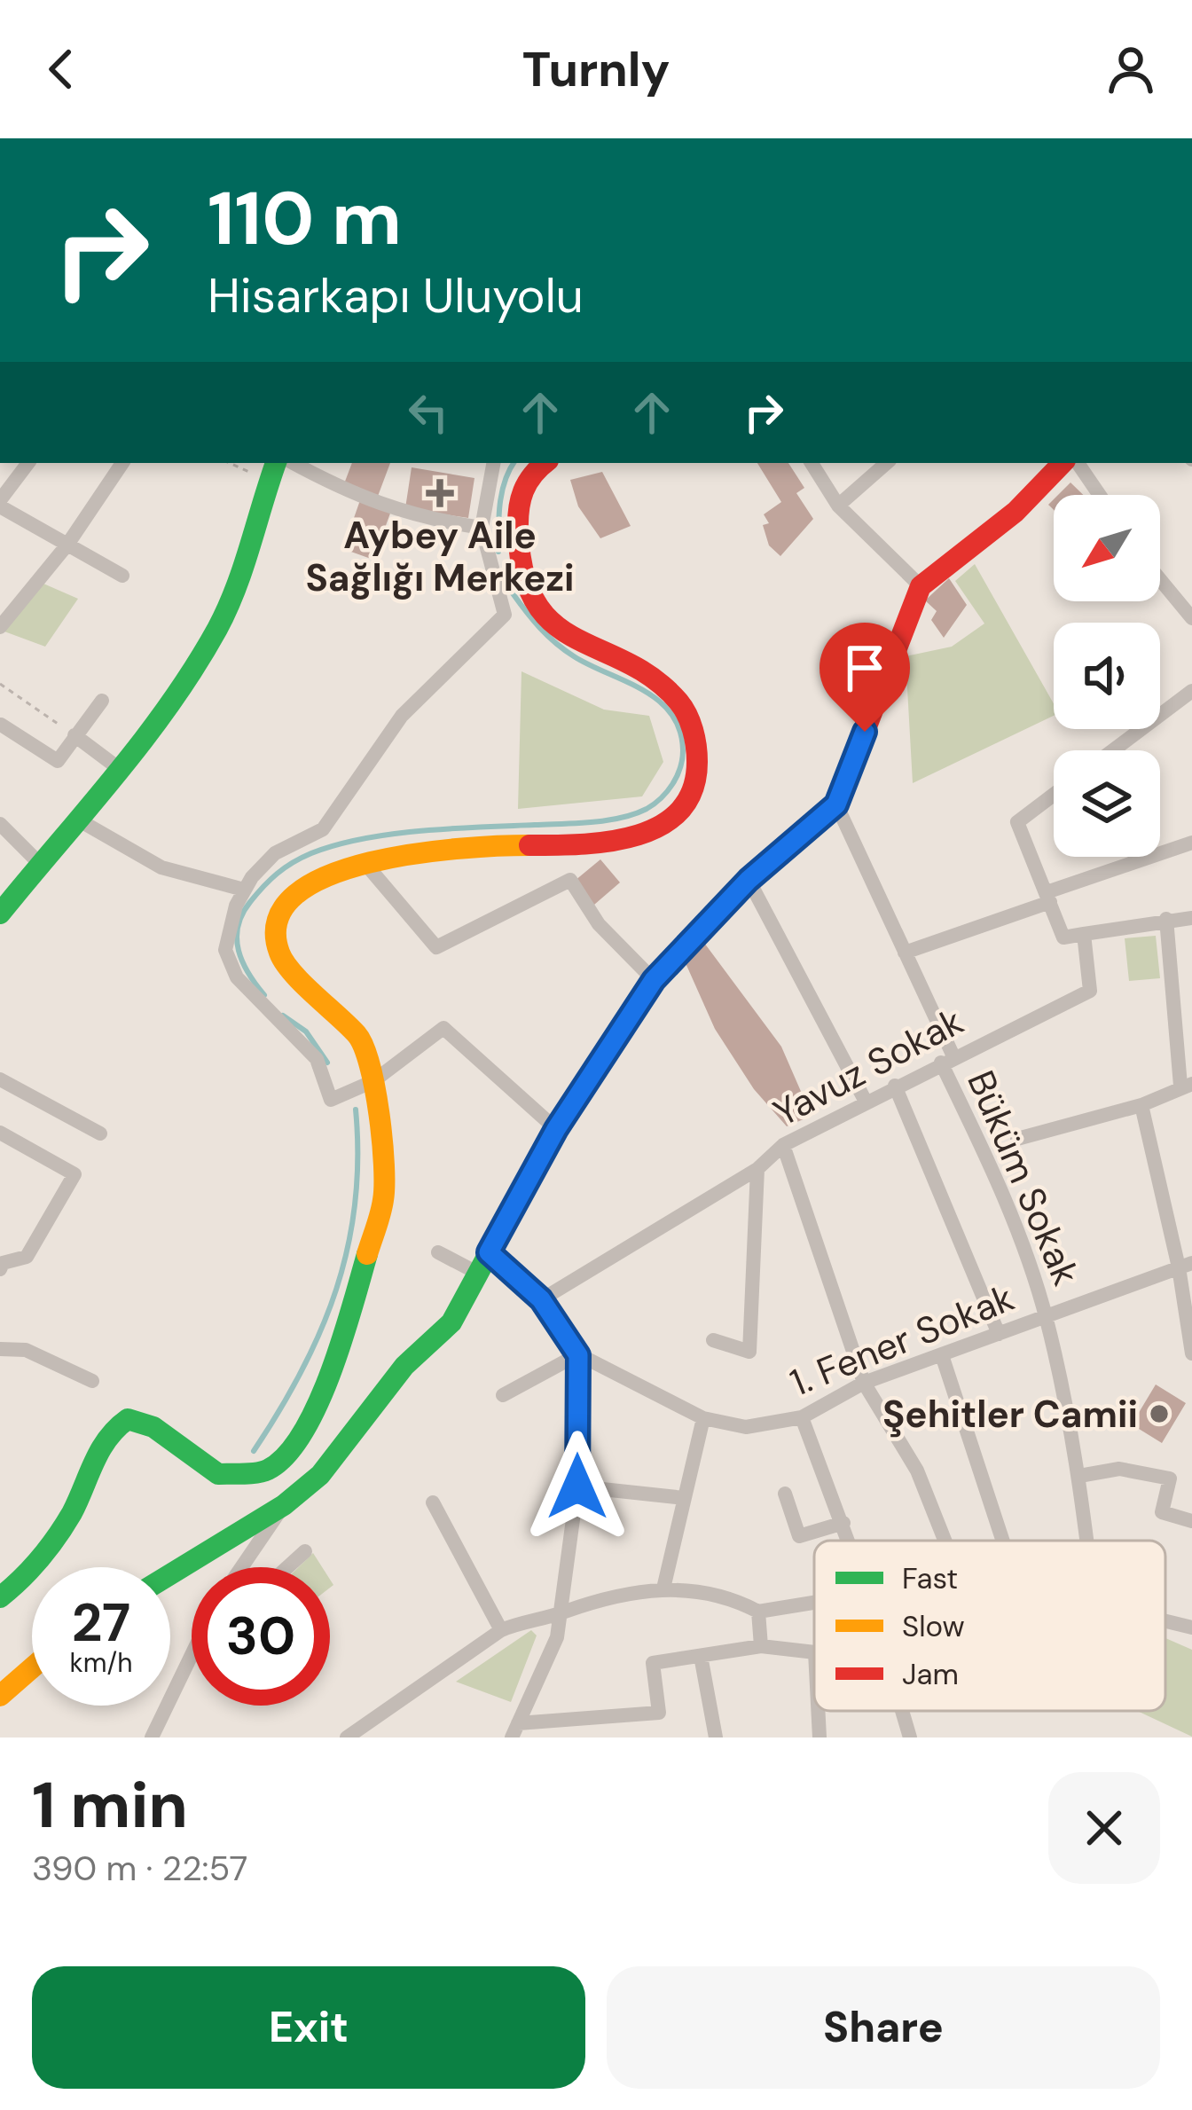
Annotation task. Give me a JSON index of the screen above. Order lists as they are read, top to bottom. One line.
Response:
{"streets":{"street":["Yavuz Sokak","Büküm Sokak","1. Fener Sokak"]},"crossings":[["Yavuz Sokak","Büküm Sokak"],["Büküm Sokak","1. Fener Sokak"]],"places":{"health":["Aybey Aile Sağlığı Merkezi"],"other":["Şehitler Camii"]},"legend":["Fast","Slow","Jam"],"north":"bottom left","page":{"header":"Turnly","turn":["110 m","Hisarkapı Uluyolu"],"speed":"27 km/h","limit":"30","heading":["1 min","390 m · 22:57"],"buttons":["Exit","Share"]}}
